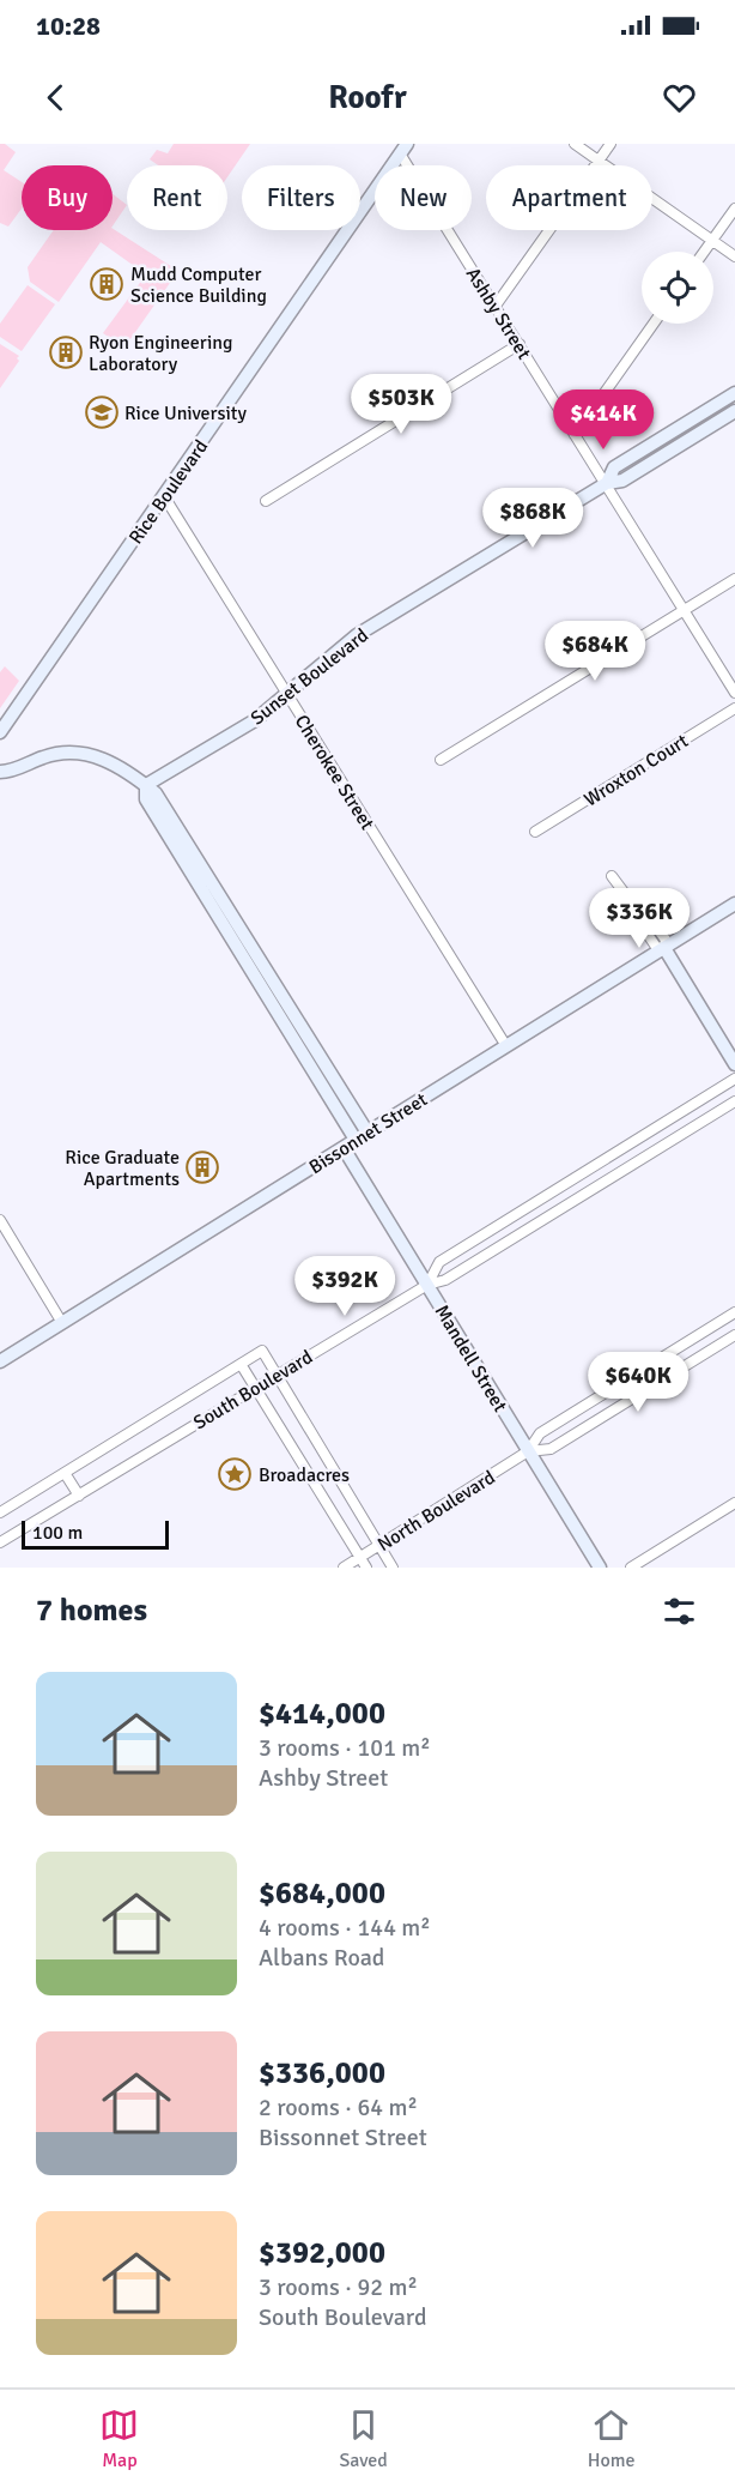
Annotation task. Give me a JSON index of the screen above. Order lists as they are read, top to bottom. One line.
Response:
{"streets":{"street":["Ashby Street","Rice Boulevard","Sunset Boulevard","Wroxton Court","Cherokee Street","Bissonnet Street","Mandell Street","South Boulevard","North Boulevard"]},"crossings":[["Ashby Street","Rice Boulevard"],["Ashby Street","Sunset Boulevard"],["Rice Boulevard","Cherokee Street"],["Sunset Boulevard","Cherokee Street"],["Cherokee Street","Bissonnet Street"],["Bissonnet Street","Mandell Street"],["Mandell Street","South Boulevard"],["Mandell Street","North Boulevard"]],"places":{"building":["Mudd Computer Science Building","Ryon Engineering Laboratory","Rice Graduate Apartments"],"school or university":["Rice University"],"place":["Broadacres"]},"scale_bar":"100 m","page":{"status":"10:28","header":"Roofr","chip":["Buy","Rent","Filters","New","Apartment"],"price":["$503K","$414K","$868K","$684K","$336K","$392K","$640K"],"scale":"100 m","heading":"7 homes","list":[{"name":"$414,000","note":"3 rooms · 101 m² · Ashby Street"},{"name":"$684,000","note":"4 rooms · 144 m² · Albans Road"},{"name":"$336,000","note":"2 rooms · 64 m² · Bissonnet Street"},{"name":"$392,000","note":"3 rooms · 92 m² · South Boulevard"}],"tabs":["Map","Saved","Home"]}}
